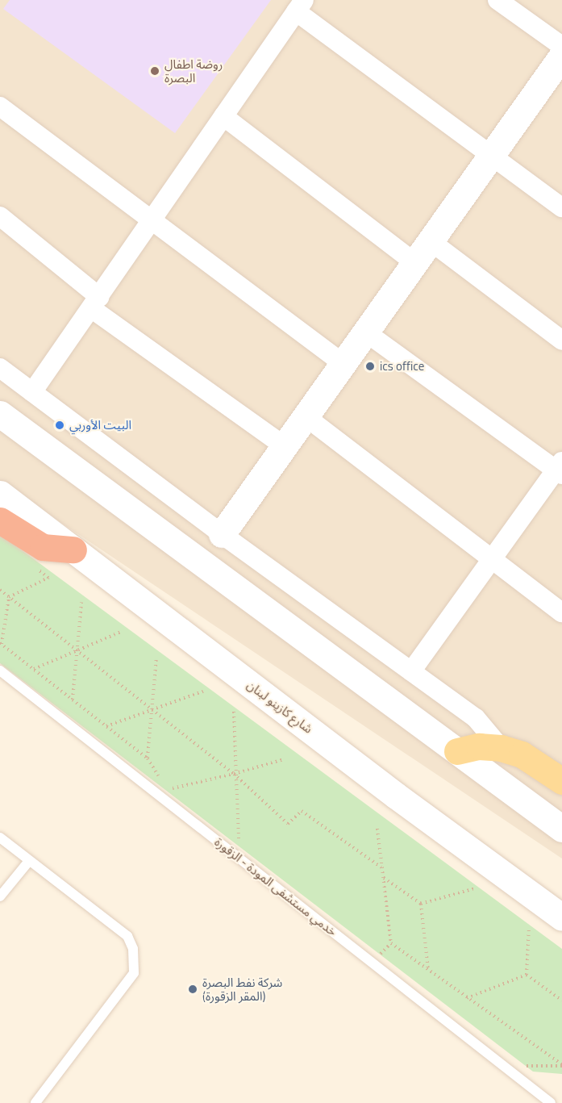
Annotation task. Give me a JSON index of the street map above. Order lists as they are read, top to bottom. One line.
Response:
{"streets":{"main road":["شارع كازينو لبنان"],"lane":["خدمي مستشفى المودة - الزقورة"]},"places":["روضة اطفال البصرة","ics office","البيت الأوربي","شركة نفط البصرة (المقر الزقورة)"]}
